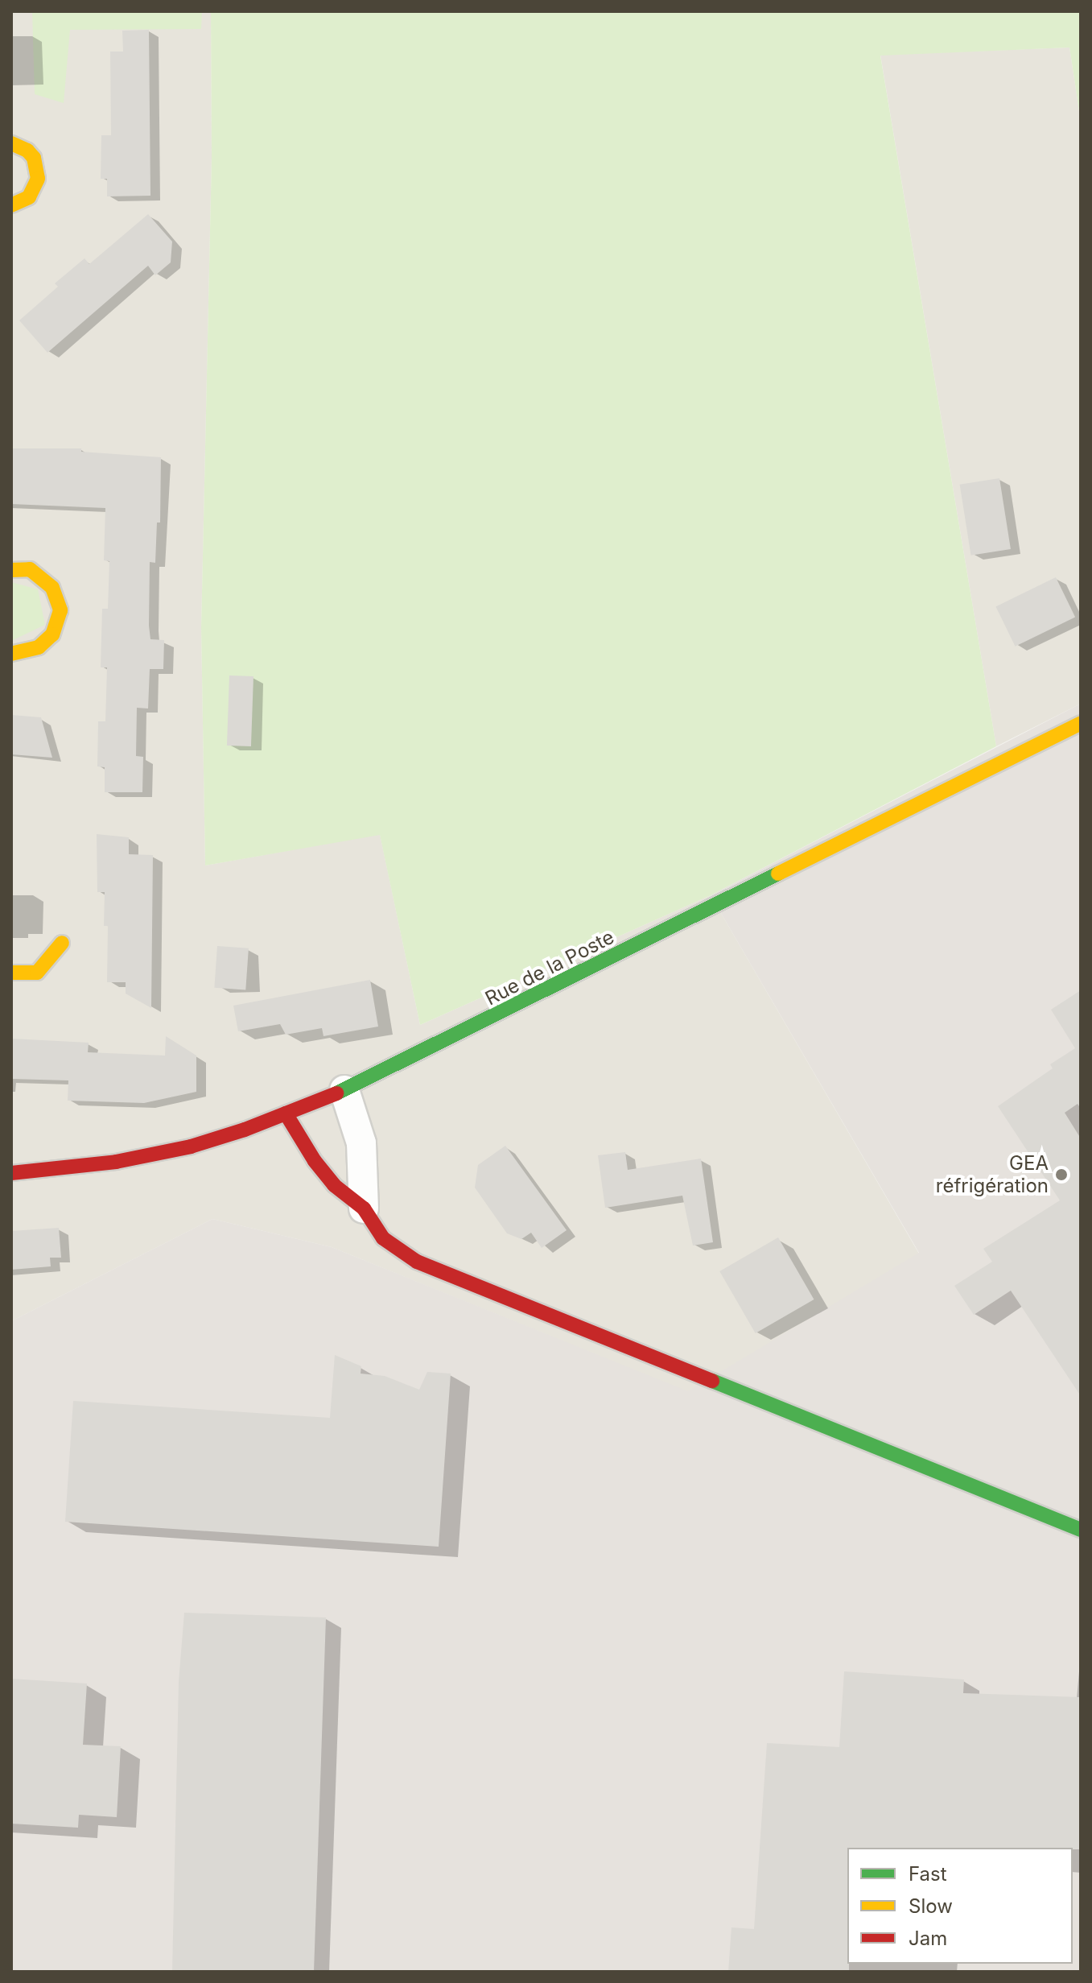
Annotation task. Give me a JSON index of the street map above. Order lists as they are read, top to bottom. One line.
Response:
{"streets":{"street":["Rue de la Poste"]},"places":["GEA réfrigération"],"legend":["Fast","Slow","Jam"]}
